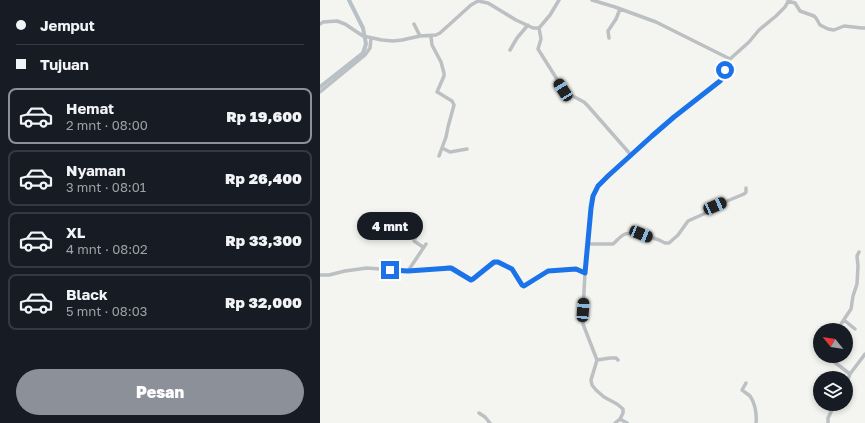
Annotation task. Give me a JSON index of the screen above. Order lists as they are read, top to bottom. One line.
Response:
{"north":"top left","page":{"banner":["Jemput","Tujuan"],"list":[{"name":"Hemat","note":"2 mnt · 08:00","value":"Rp 19,600"},{"name":"Nyaman","note":"3 mnt · 08:01","value":"Rp 26,400"},{"name":"XL","note":"4 mnt · 08:02","value":"Rp 33,300"},{"name":"Black","note":"5 mnt · 08:03","value":"Rp 32,000"}],"bubble":"4 mnt","buttons":"Pesan"}}
